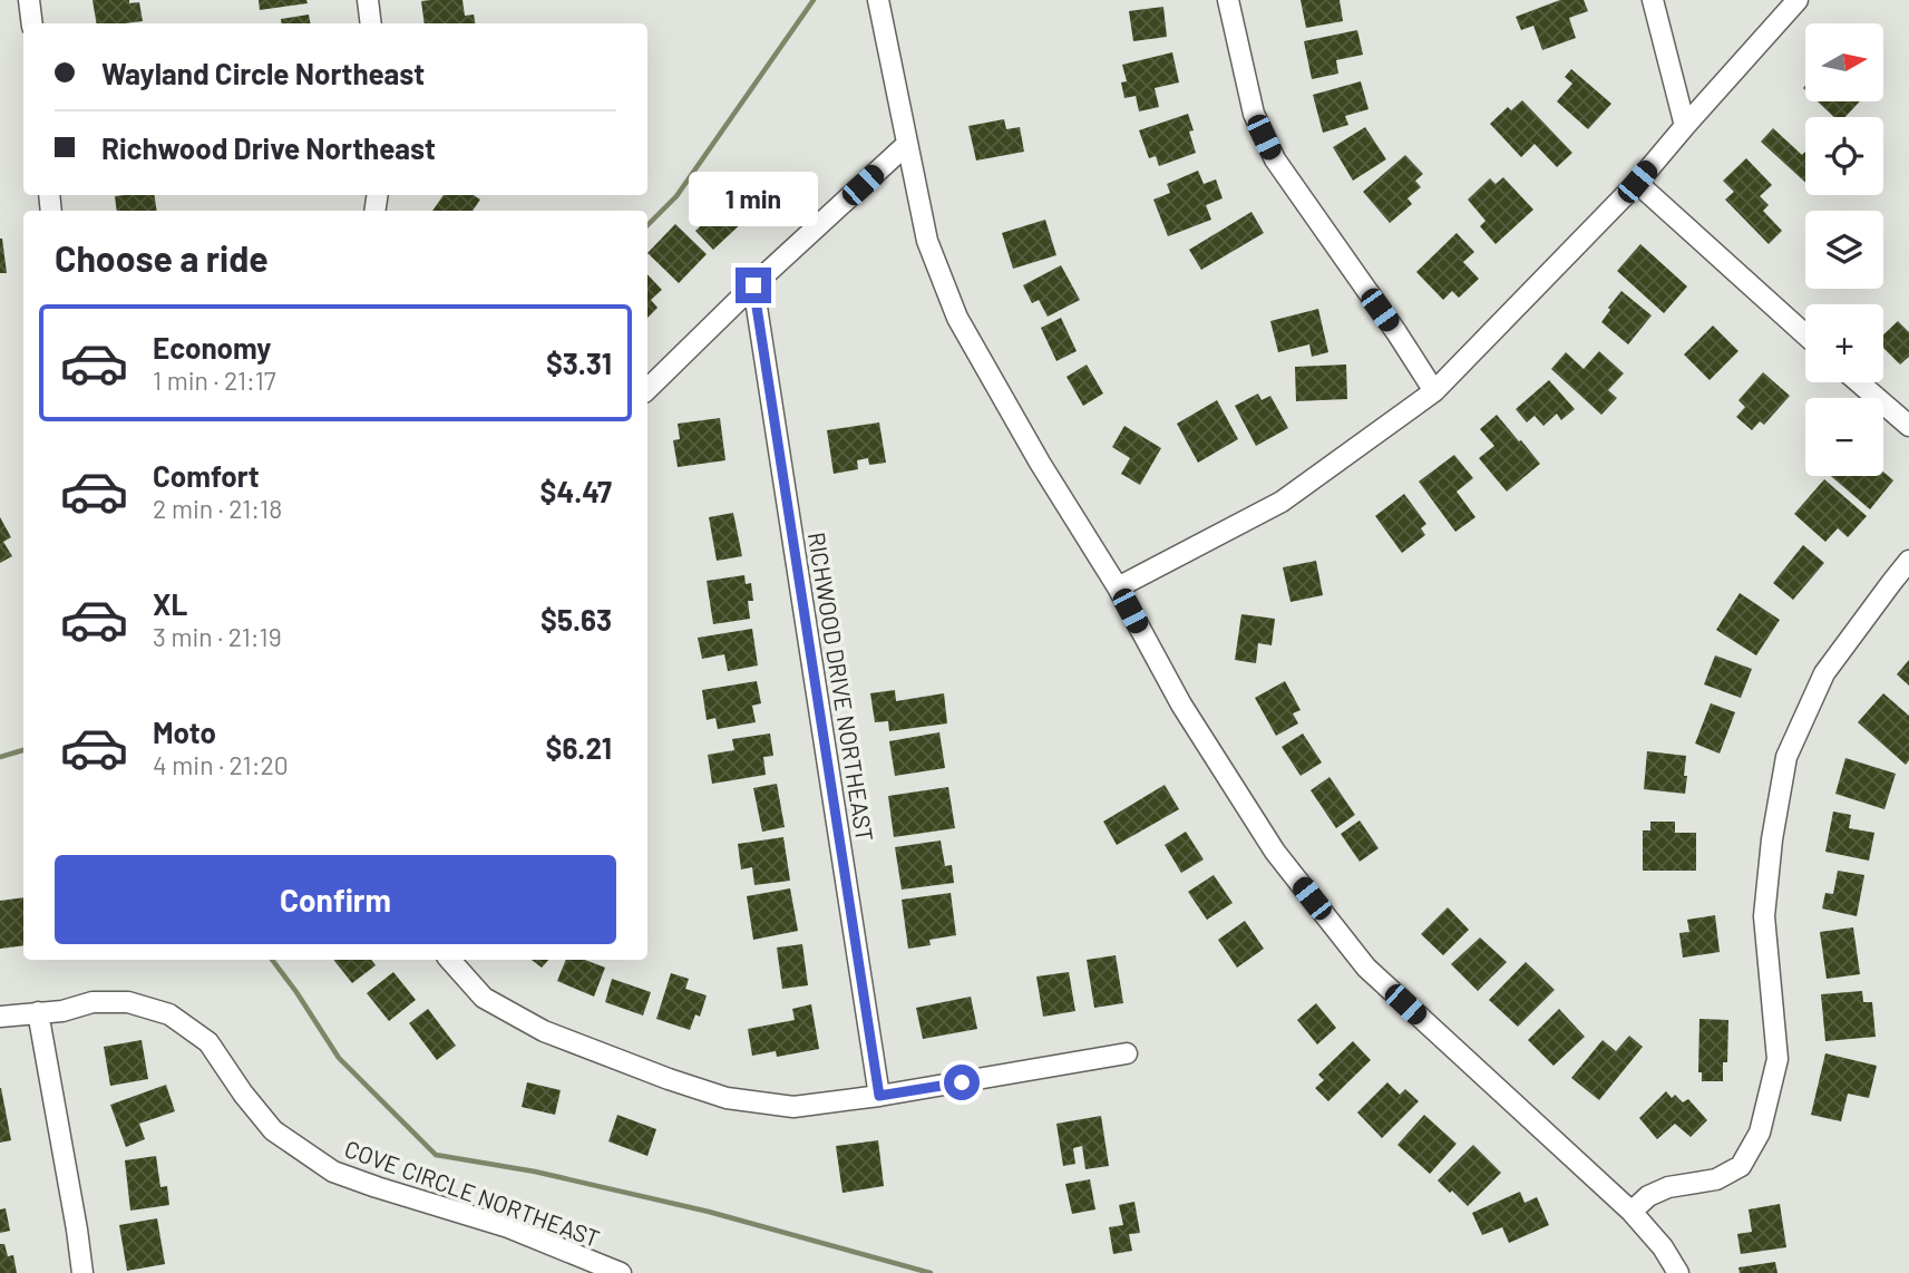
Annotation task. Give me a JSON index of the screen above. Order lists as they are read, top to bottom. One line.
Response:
{"streets":{"street":["RICHWOOD DRIVE NORTHEAST","COVE CIRCLE NORTHEAST"]},"north":"right","page":{"map_buttons":["+","−"],"banner":["Wayland Circle Northeast","Richwood Drive Northeast"],"bubble":"1 min","heading":"Choose a ride","list":[{"name":"Economy","note":"1 min · 21:17","value":"$3.31"},{"name":"Comfort","note":"2 min · 21:18","value":"$4.47"},{"name":"XL","note":"3 min · 21:19","value":"$5.63"},{"name":"Moto","note":"4 min · 21:20","value":"$6.21"}],"buttons":"Confirm"}}
